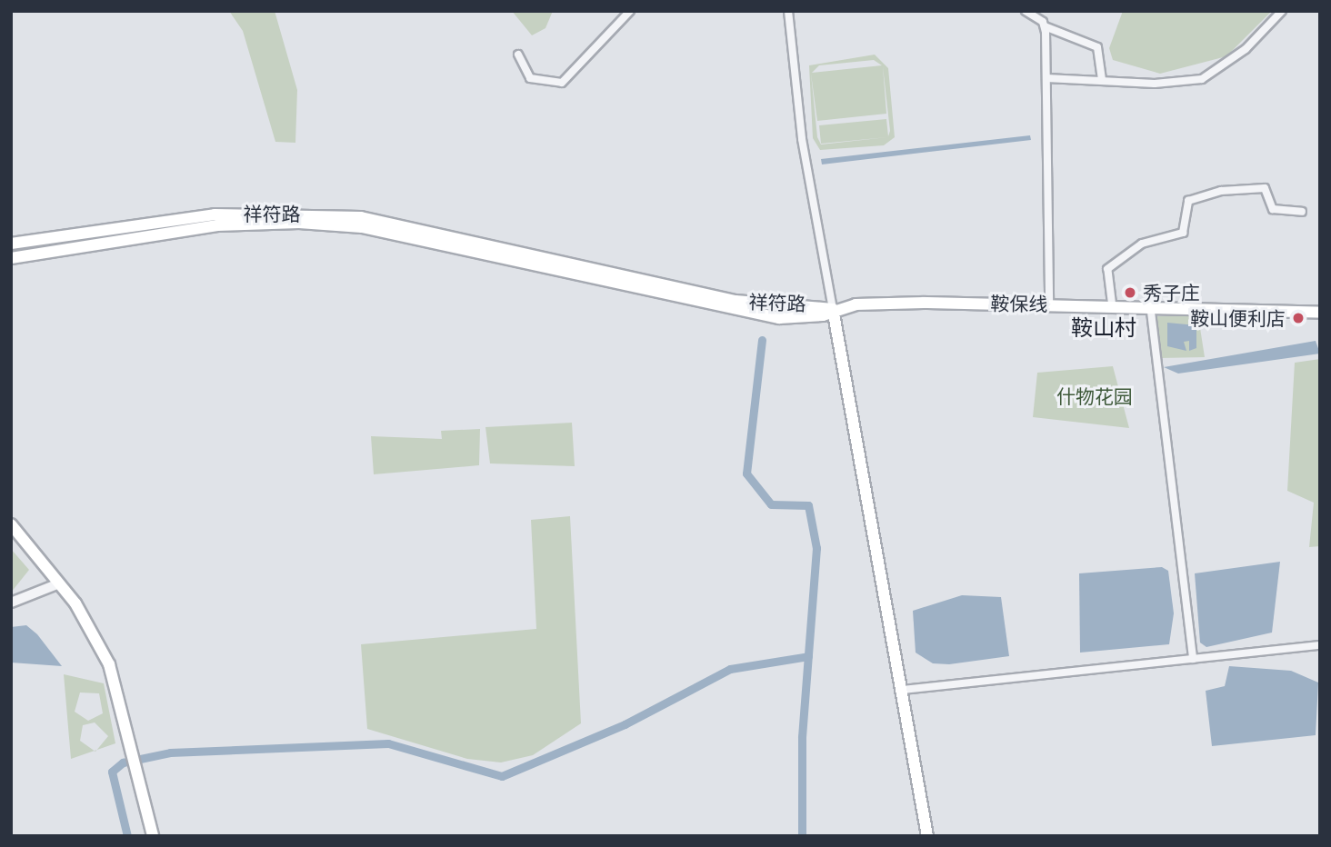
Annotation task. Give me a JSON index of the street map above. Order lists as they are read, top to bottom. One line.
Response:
{"streets":{"main road":["祥符路","鞍保线"]},"crossings":[["祥符路","鞍保线"]],"districts":["鞍山村"],"parks":["什物花园"],"places":["秀子庄","鞍山便利店"]}
